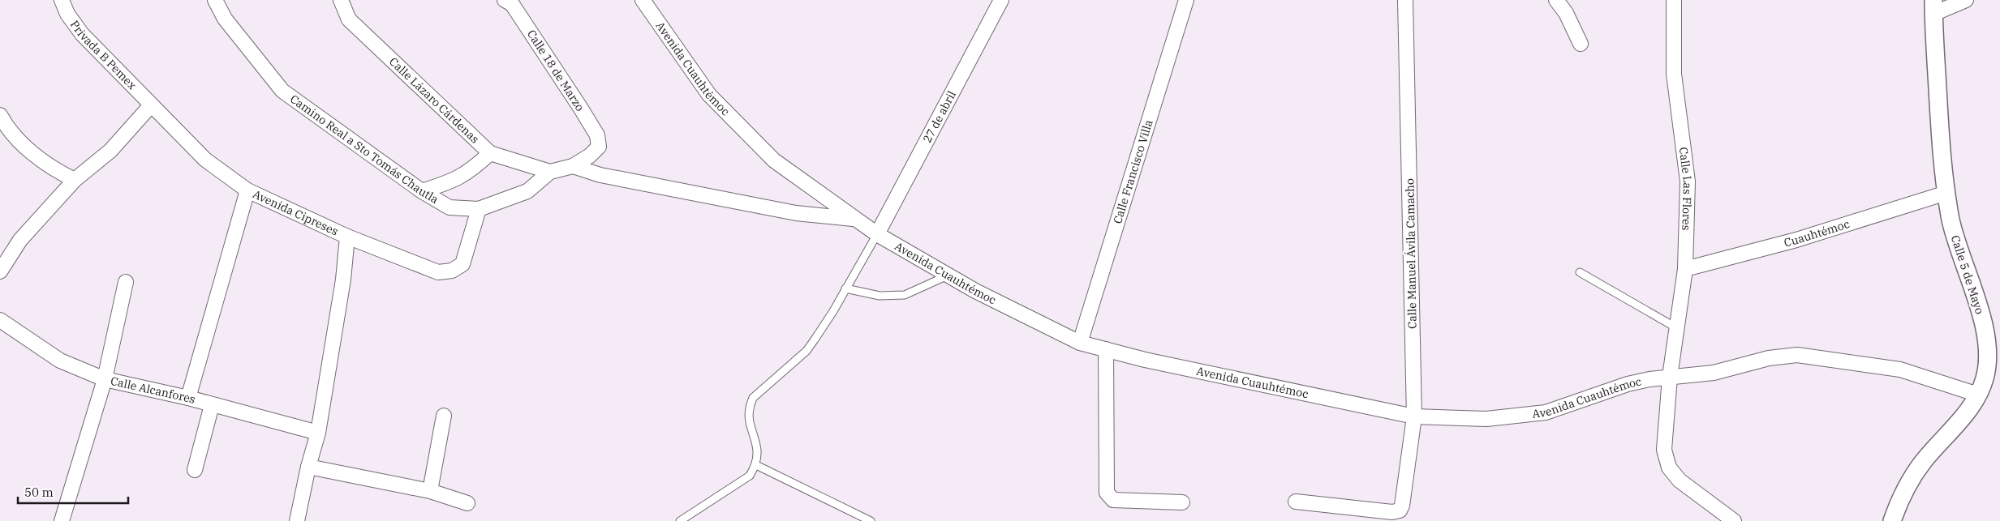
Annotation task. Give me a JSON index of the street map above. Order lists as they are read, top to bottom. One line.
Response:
{"streets":{"street":["Privada B Pemex","Avenida Cuauhtémoc","Calle 18 de Marzo","Calle Lázaro Cárdenas","27 de abril","Camino Real a Sto Tomás Chautla","Calle Francisco Villa","Calle Las Flores","Avenida Cipreses","Cuauhtémoc","Calle Manuel Ávila Camacho","Calle 5 de Mayo","Calle Alcanfores"]},"crossings":[["Privada B Pemex","Avenida Cipreses"],["Avenida Cuauhtémoc","27 de abril"],["Avenida Cuauhtémoc","Calle Francisco Villa"],["Avenida Cuauhtémoc","Calle Las Flores"],["Avenida Cuauhtémoc","Calle Manuel Ávila Camacho"],["Avenida Cuauhtémoc","Calle 5 de Mayo"],["Calle Lázaro Cárdenas","Camino Real a Sto Tomás Chautla"],["Calle Las Flores","Cuauhtémoc"],["Avenida Cipreses","Calle Alcanfores"],["Cuauhtémoc","Calle 5 de Mayo"]],"scale_bar":"50 m"}
